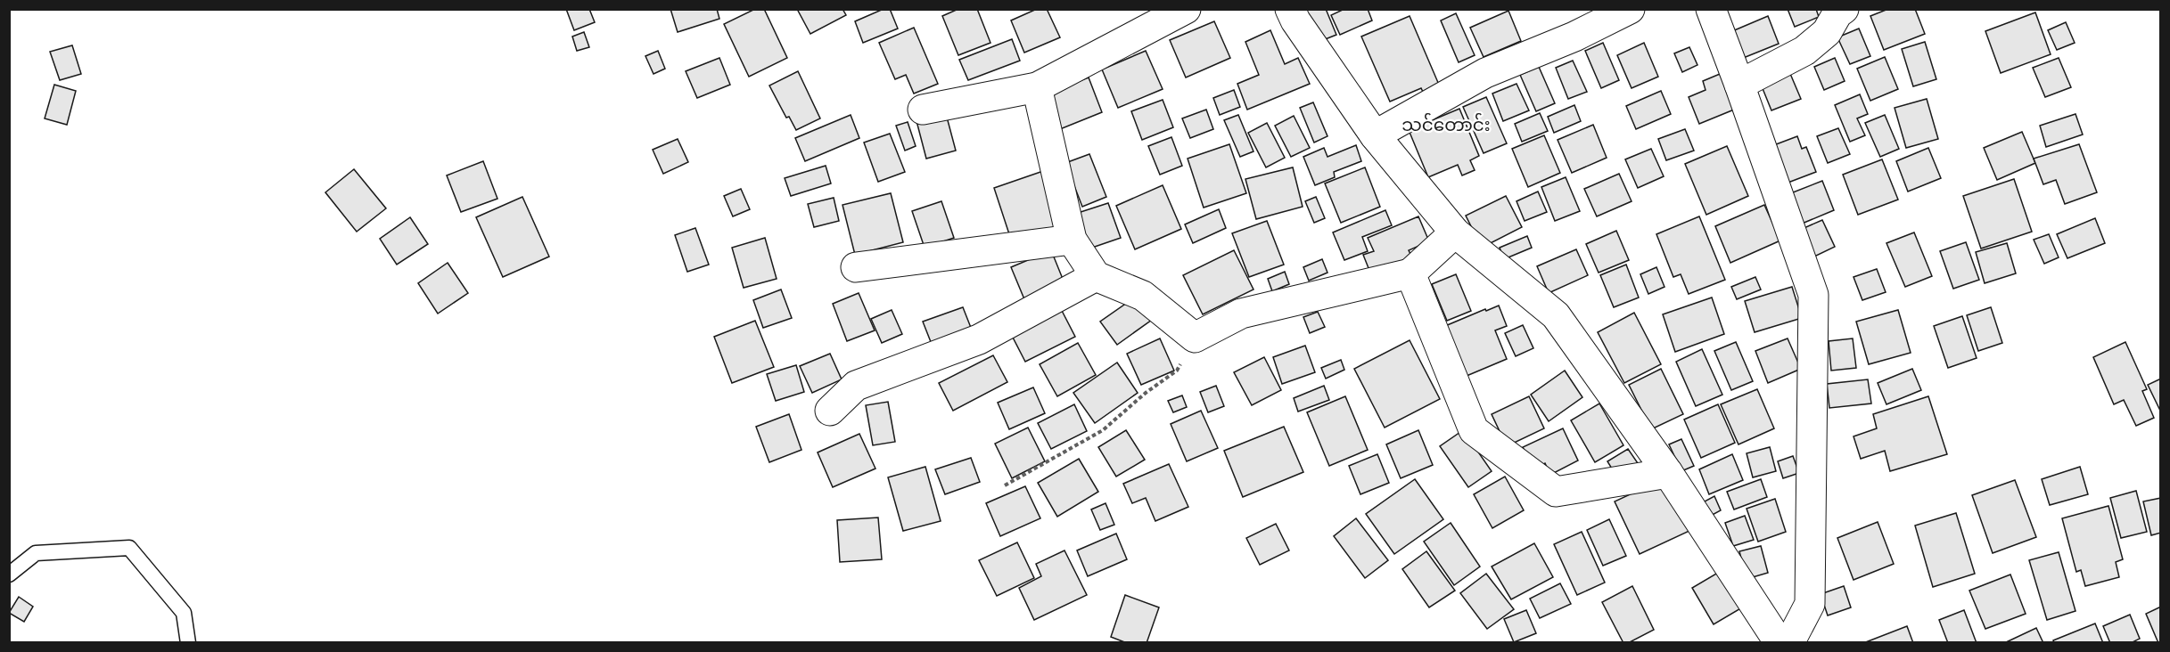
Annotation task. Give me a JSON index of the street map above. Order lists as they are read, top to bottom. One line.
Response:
{"districts":["သင်တောင်း"]}
